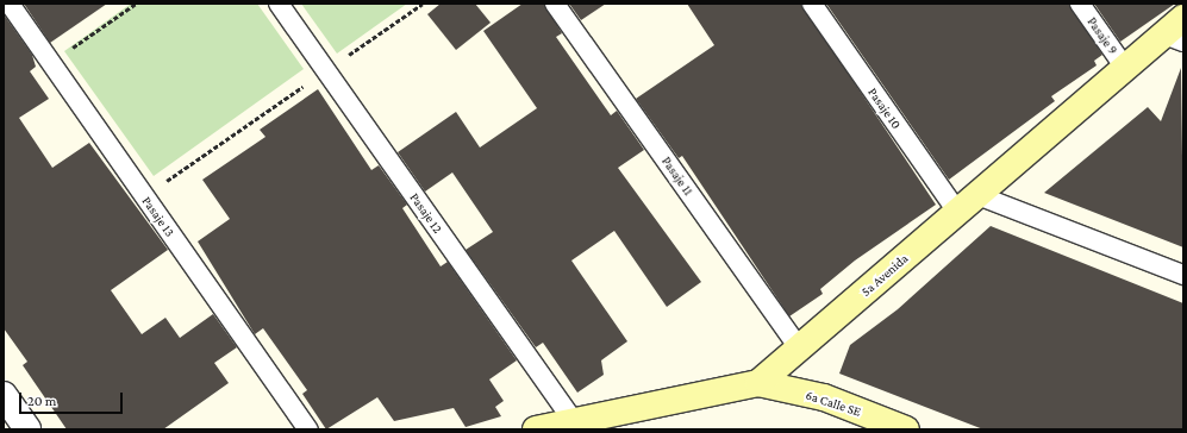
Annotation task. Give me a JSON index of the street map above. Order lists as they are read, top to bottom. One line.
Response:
{"streets":{"street":["5a Avenida","6a Calle SE"],"lane":["Pasaje 9","Pasaje 10","Pasaje 11","Pasaje 12","Pasaje 13"]},"crossings":[["Pasaje 9","5a Avenida"],["Pasaje 10","5a Avenida"],["Pasaje 11","5a Avenida"],["Pasaje 12","5a Avenida"],["5a Avenida","6a Calle SE"]],"scale_bar":"20 m"}
